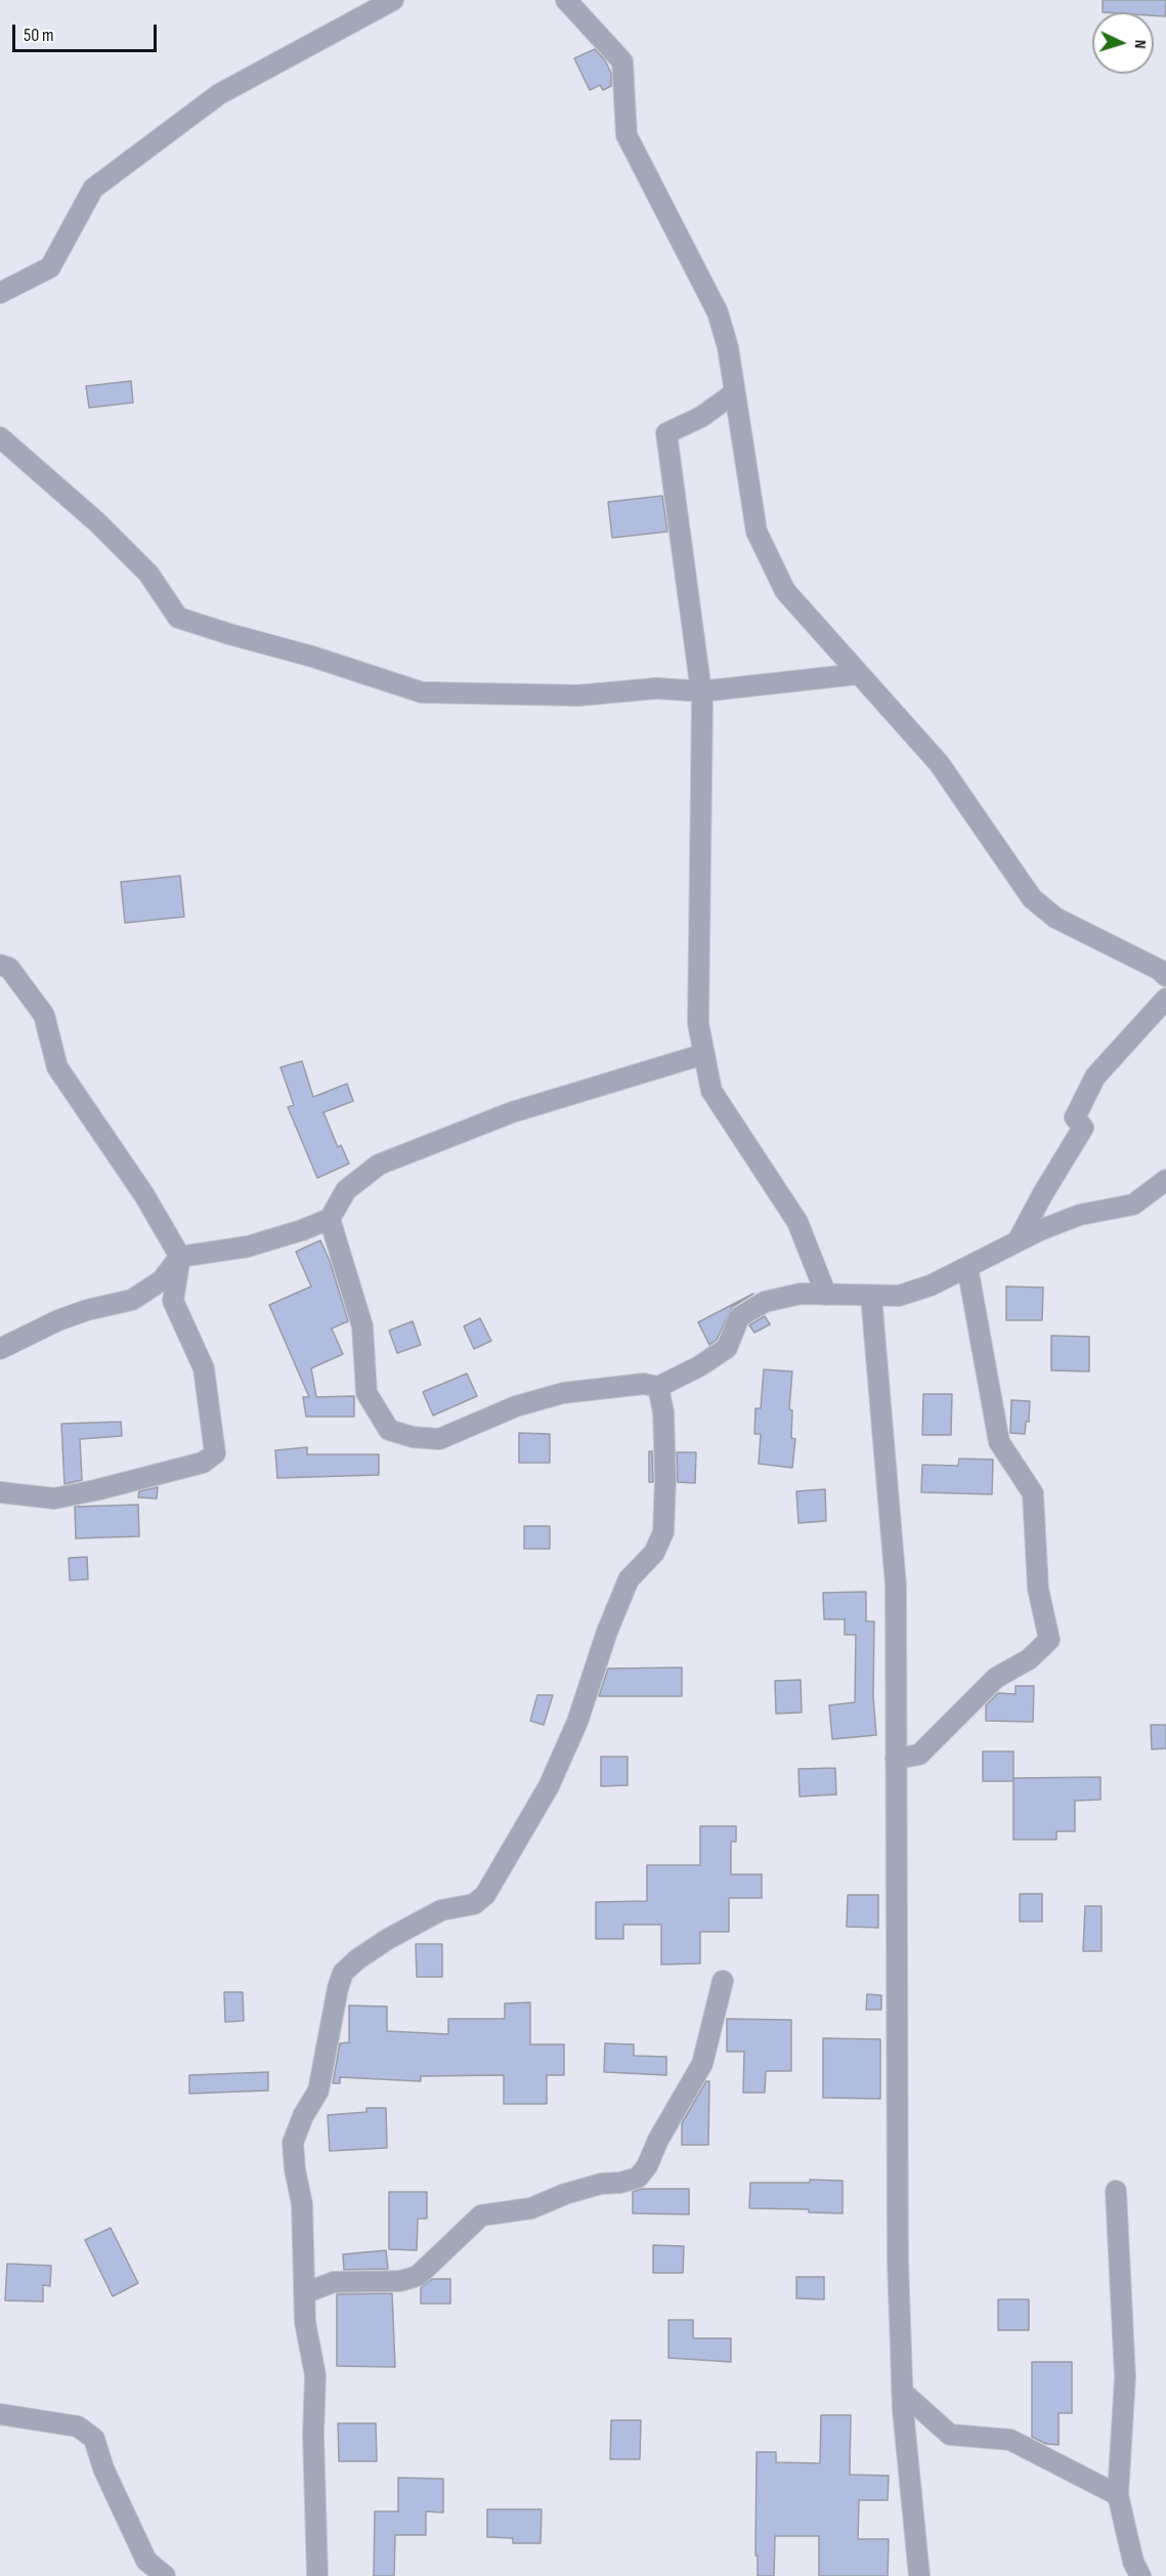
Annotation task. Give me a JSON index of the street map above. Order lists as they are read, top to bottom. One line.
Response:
{"scale_bar":"50 m","north":"right"}
